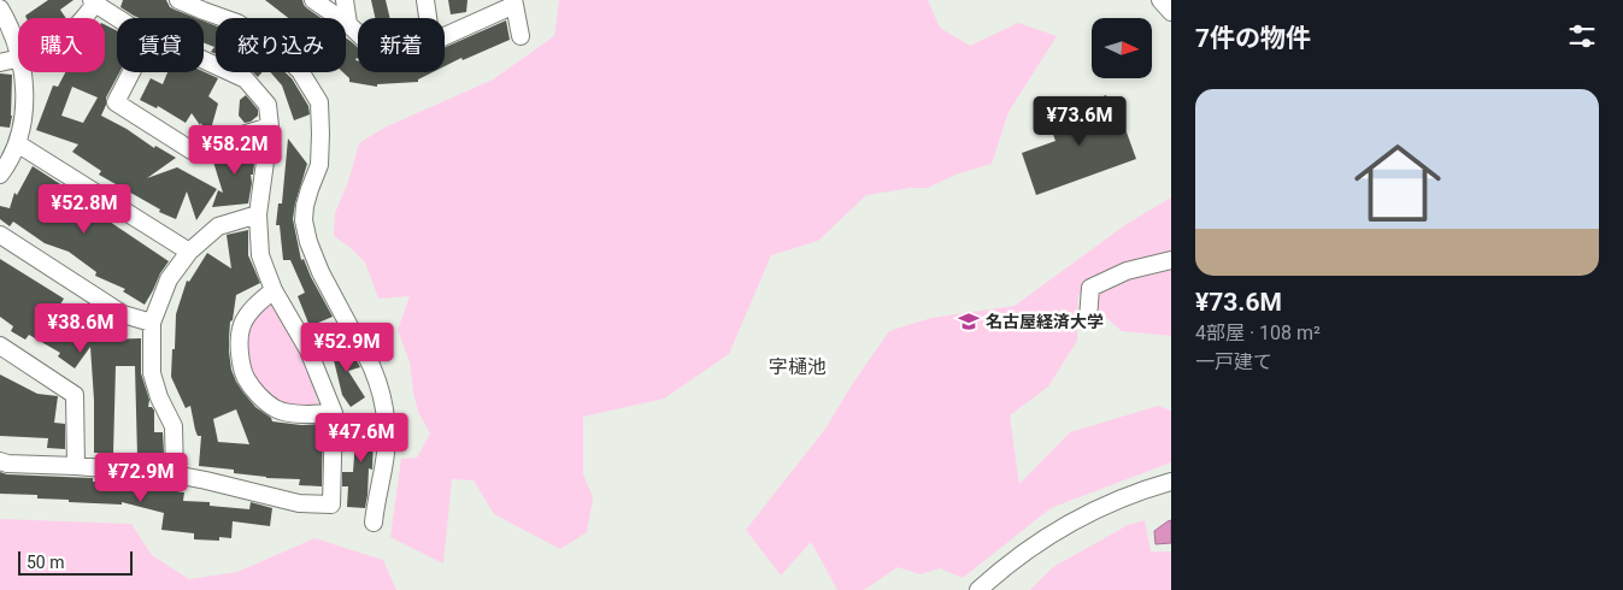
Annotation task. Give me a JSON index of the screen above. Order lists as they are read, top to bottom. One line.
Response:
{"districts":["字樋池"],"places":{"school or university":["名古屋経済大学"]},"scale_bar":"50 m","north":"right","page":{"heading":"7件の物件","chip":["購入","賃貸","絞り込み","新着"],"list":[{"name":"¥73.6M","note":"4部屋 · 108 m² · 一戸建て"}],"price":["¥73.6M","¥58.2M","¥52.8M","¥38.6M","¥52.9M","¥47.6M","¥72.9M"],"scale":"50 m"}}
